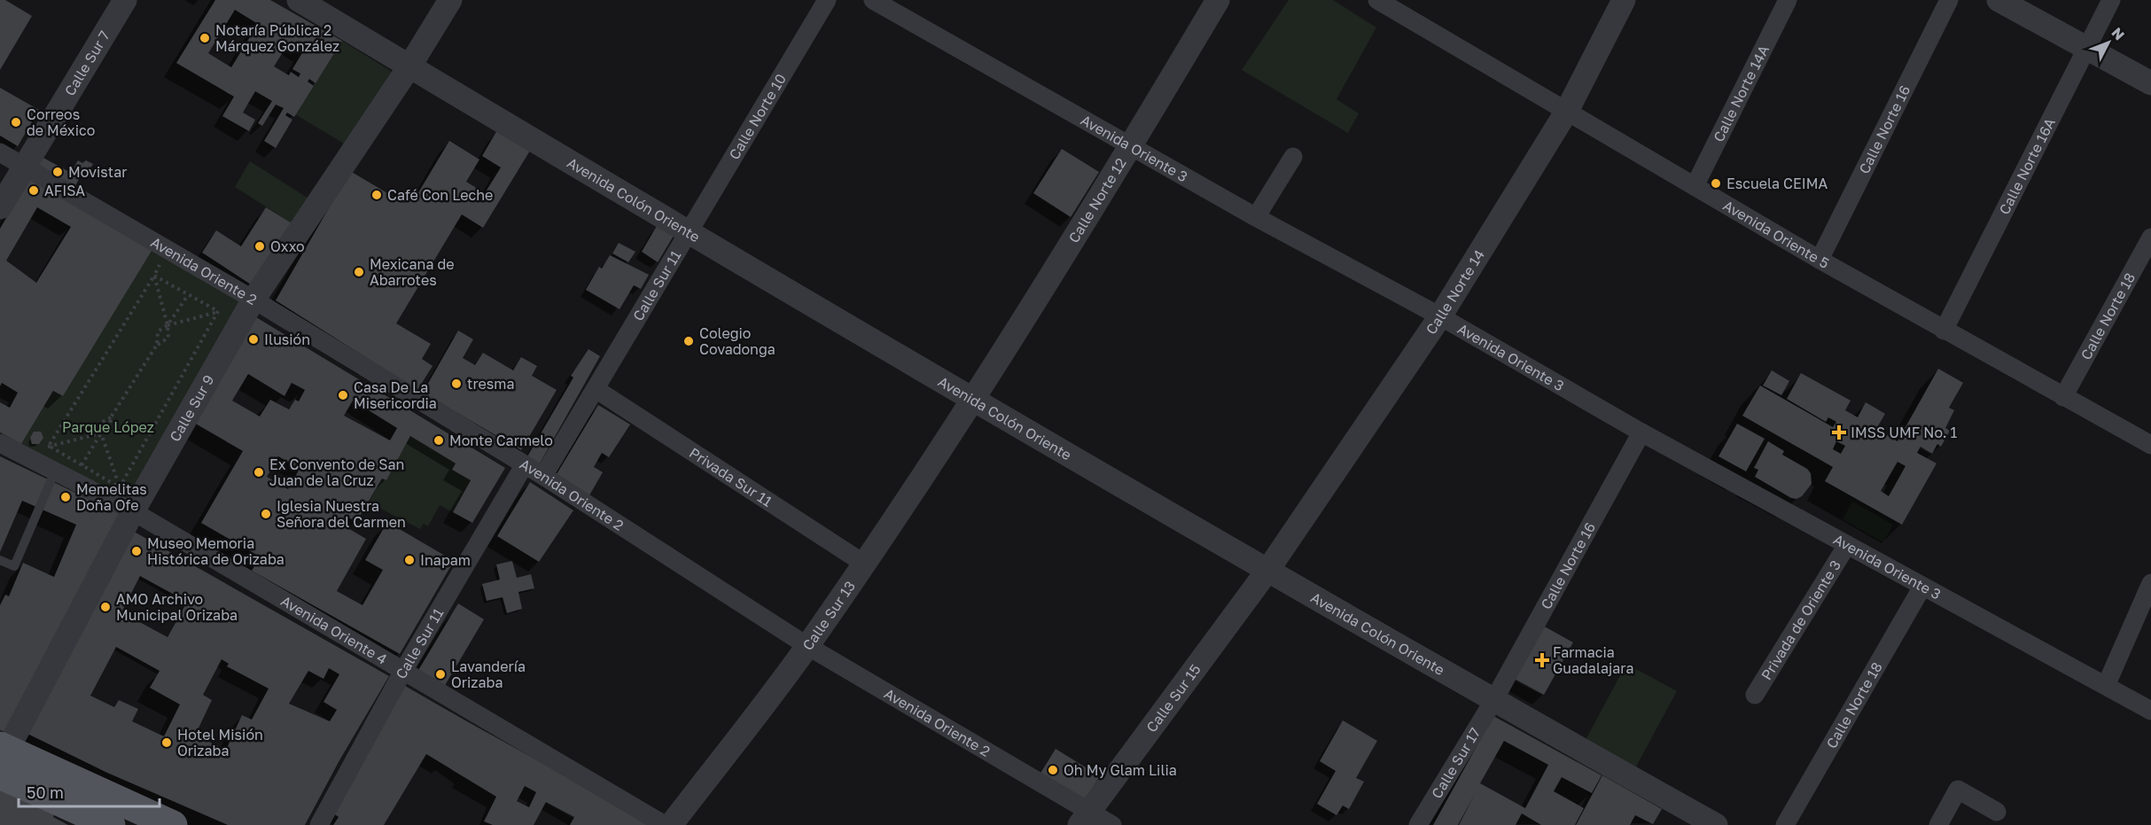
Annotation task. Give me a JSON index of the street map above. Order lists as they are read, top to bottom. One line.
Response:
{"streets":{"street":["Calle Sur 7","Calle Norte 14A","Calle Norte 10","Calle Norte 16","Avenida Oriente 3","Calle Norte 16A","Avenida Colón Oriente","Calle Norte 12","Avenida Oriente 5","Avenida Oriente 2","Calle Sur 11","Calle Norte 14","Calle Norte 18","Calle Sur 9","Privada Sur 11","Calle Sur 13","Privada de Oriente 3","Avenida Oriente 4","Calle Sur 15","Calle Sur 17"]},"crossings":[["Calle Sur 7","Avenida Oriente 2"],["Calle Norte 14A","Avenida Oriente 5"],["Calle Norte 10","Avenida Colón Oriente"],["Calle Norte 10","Calle Sur 11"],["Calle Norte 16","Avenida Oriente 3"],["Calle Norte 16","Avenida Colón Oriente"],["Calle Norte 16","Avenida Oriente 5"],["Calle Norte 16","Calle Sur 17"],["Avenida Oriente 3","Calle Norte 12"],["Avenida Oriente 3","Calle Norte 14"],["Avenida Oriente 3","Calle Norte 18"],["Avenida Oriente 3","Privada de Oriente 3"],["Calle Norte 16A","Avenida Oriente 5"],["Avenida Colón Oriente","Calle Norte 12"],["Avenida Colón Oriente","Calle Sur 11"],["Avenida Colón Oriente","Calle Norte 14"],["Avenida Colón Oriente","Calle Sur 9"],["Avenida Colón Oriente","Calle Sur 13"],["Avenida Colón Oriente","Calle Sur 15"],["Avenida Colón Oriente","Calle Sur 17"],["Calle Norte 12","Calle Sur 13"],["Avenida Oriente 5","Calle Norte 14"],["Avenida Oriente 5","Calle Norte 18"],["Avenida Oriente 2","Calle Sur 11"],["Avenida Oriente 2","Calle Sur 9"],["Avenida Oriente 2","Calle Sur 13"],["Avenida Oriente 2","Calle Sur 15"],["Calle Sur 11","Privada Sur 11"],["Calle Sur 11","Avenida Oriente 4"],["Calle Norte 14","Calle Sur 15"],["Calle Sur 9","Avenida Oriente 4"],["Privada Sur 11","Calle Sur 13"]],"parks":["Parque López"],"places":{"other":["Notaría Pública 2 Márquez González","Correos de México","Movistar","Escuela CEIMA","AFISA","Café Con Leche","Oxxo","Mexicana de Abarrotes","Ilusión","Colegio Covadonga","tresma","Casa De La Misericordia","Monte Carmelo","Ex Convento de San Juan de la Cruz","Memelitas Doña Ofe","Iglesia Nuestra Señora del Carmen","Museo Memoria Histórica de Orizaba","Inapam","AMO Archivo Municipal Orizaba","Lavandería Orizaba","Hotel Misión Orizaba","Oh My Glam Lilia"],"health":["IMSS UMF No. 1","Farmacia Guadalajara"]},"scale_bar":"50 m","north":"top right"}
